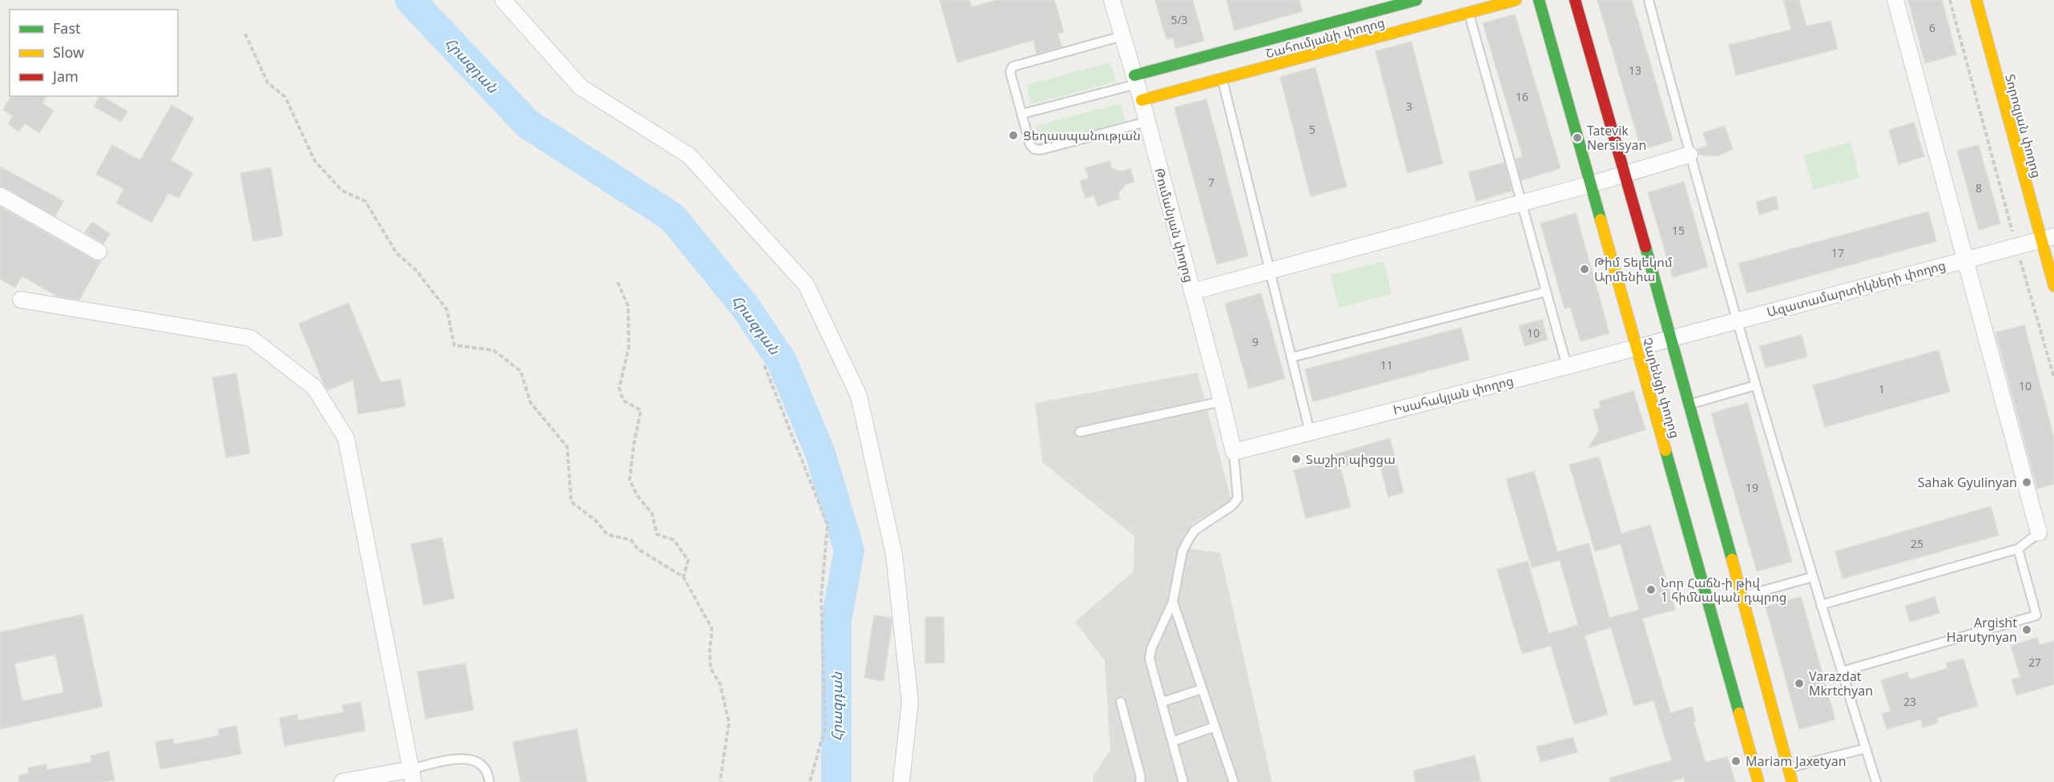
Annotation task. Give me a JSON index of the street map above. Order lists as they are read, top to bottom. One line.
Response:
{"streets":{"street":["Շահումյանի փողոց","Տորոզյան փողոց","Թումանյան փողոց","Ազատամարտիկների փողոց","Չարենցի փողոց","Իսահակյան փողոց"]},"crossings":[["Շահումյանի փողոց","Թումանյան փողոց"],["Տորոզյան փողոց","Ազատամարտիկների փողոց"],["Թումանյան փողոց","Իսահակյան փողոց"],["Ազատամարտիկների փողոց","Չարենցի փողոց"],["Ազատամարտիկների փողոց","Իսահակյան փողոց"],["Չարենցի փողոց","Իսահակյան փողոց"]],"water":["Հրազդան"],"places":["Ցեղասպանության","Tatevik Nersisyan","Թիմ Տելեկոմ Արմենիա","Տաշիր պիցցա","Sahak Gyulinyan","Նոր Հաճն-ի թիվ 1 հիմնական դպրոց","Argisht Harutynyan","Varazdat Mkrtchyan","Mariam Jaxetyan"],"house_numbers":["5/3","6","13","16","3","5","7","8","15","17","10","9","11","10","1","19","25","27","23"],"legend":["Fast","Slow","Jam"]}
